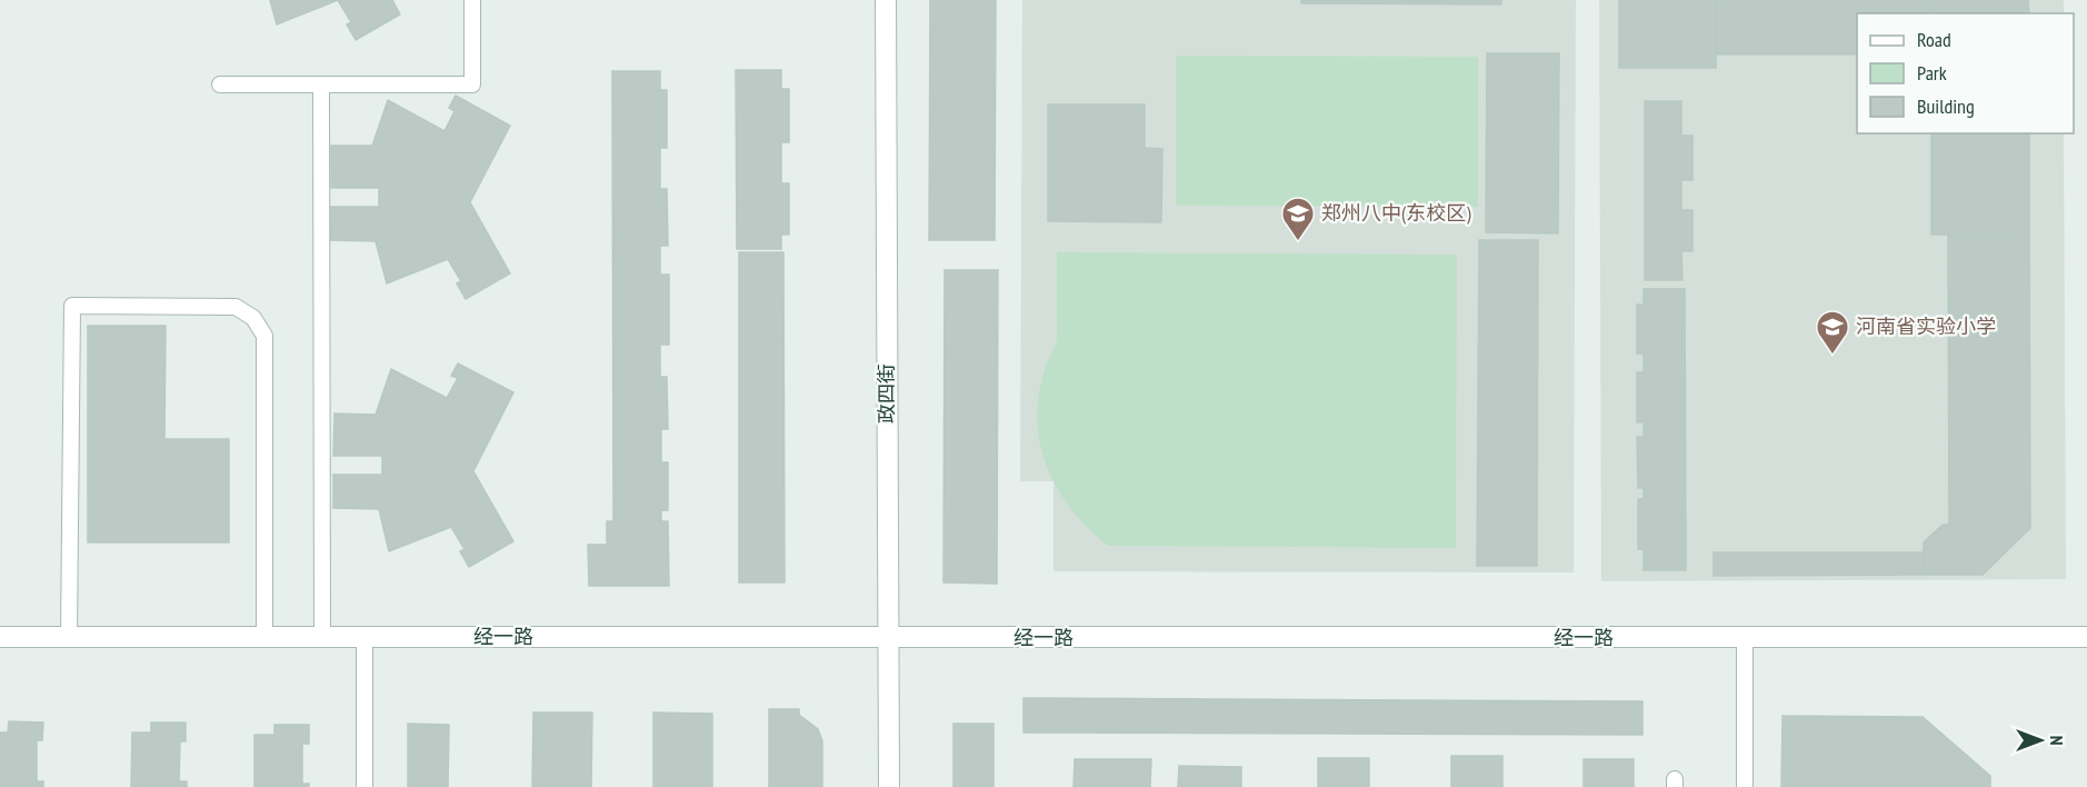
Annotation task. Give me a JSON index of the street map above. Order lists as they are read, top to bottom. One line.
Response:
{"streets":{"street":["政四街","经一路"]},"crossings":[["政四街","经一路"]],"places":{"school or university":["郑州八中(东校区)","河南省实验小学"]},"legend":["Road","Park","Building"],"north":"right"}
